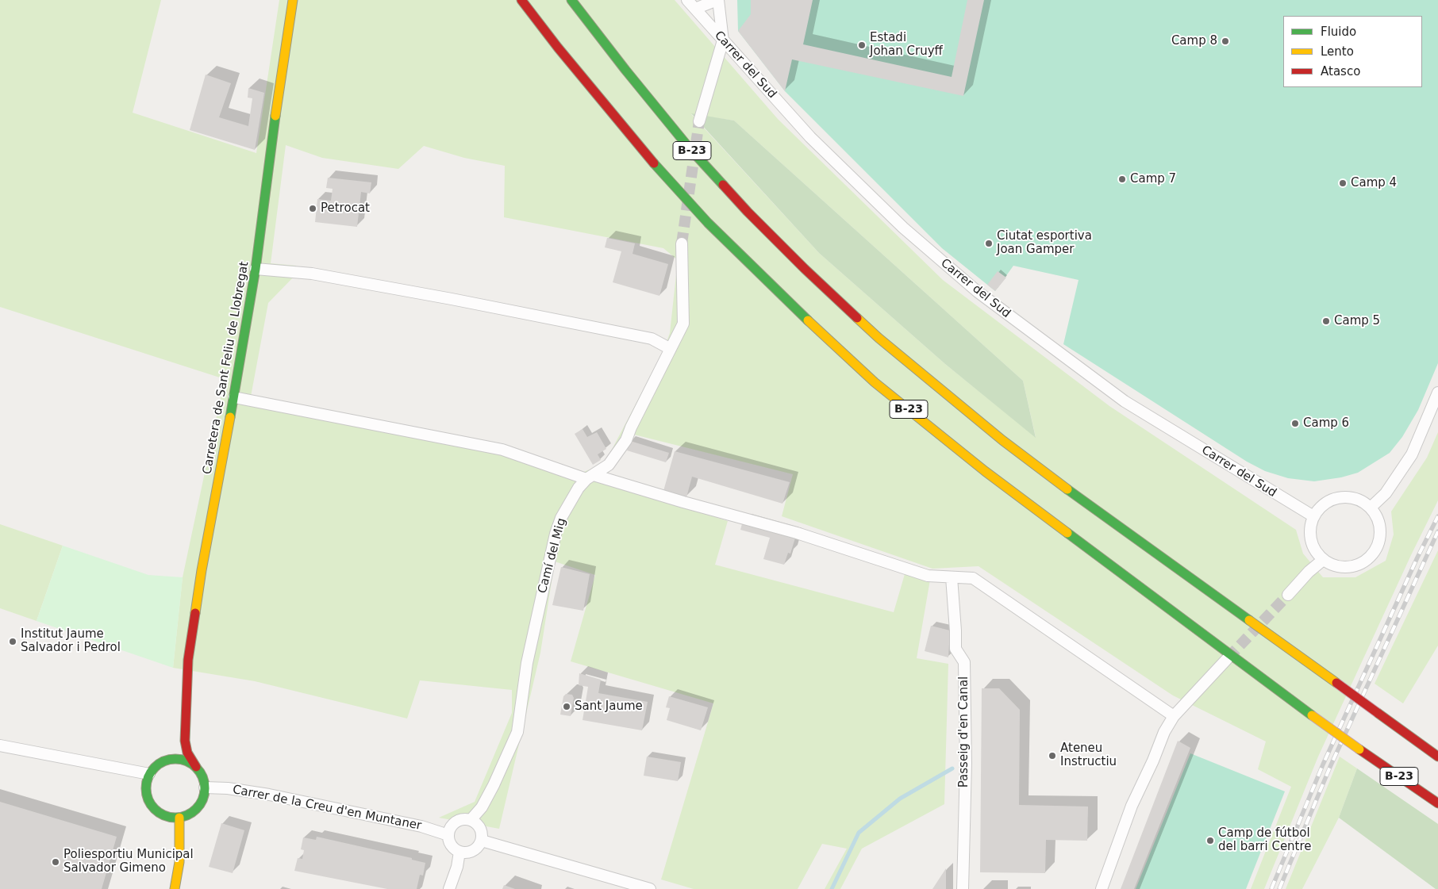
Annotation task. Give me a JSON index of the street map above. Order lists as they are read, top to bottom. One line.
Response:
{"streets":{"main road":["B-23","Carretera de Sant Feliu de Llobregat"],"street":["Carrer del Sud","Camí del Mig","Passeig d'en Canal","Carrer de la Creu d'en Muntaner"]},"crossings":[["Carretera de Sant Feliu de Llobregat","Carrer de la Creu d'en Muntaner"],["Camí del Mig","Carrer de la Creu d'en Muntaner"]],"places":["Camp 8","Estadi Johan Cruyff","Camp 7","Camp 4","Petrocat","Ciutat esportiva Joan Gamper","Camp 5","Camp 6","Institut Jaume Salvador i Pedrol","Sant Jaume","Ateneu Instructiu","Camp de fútbol del barri Centre","Poliesportiu Municipal Salvador Gimeno"],"legend":["Fluido","Lento","Atasco"]}
